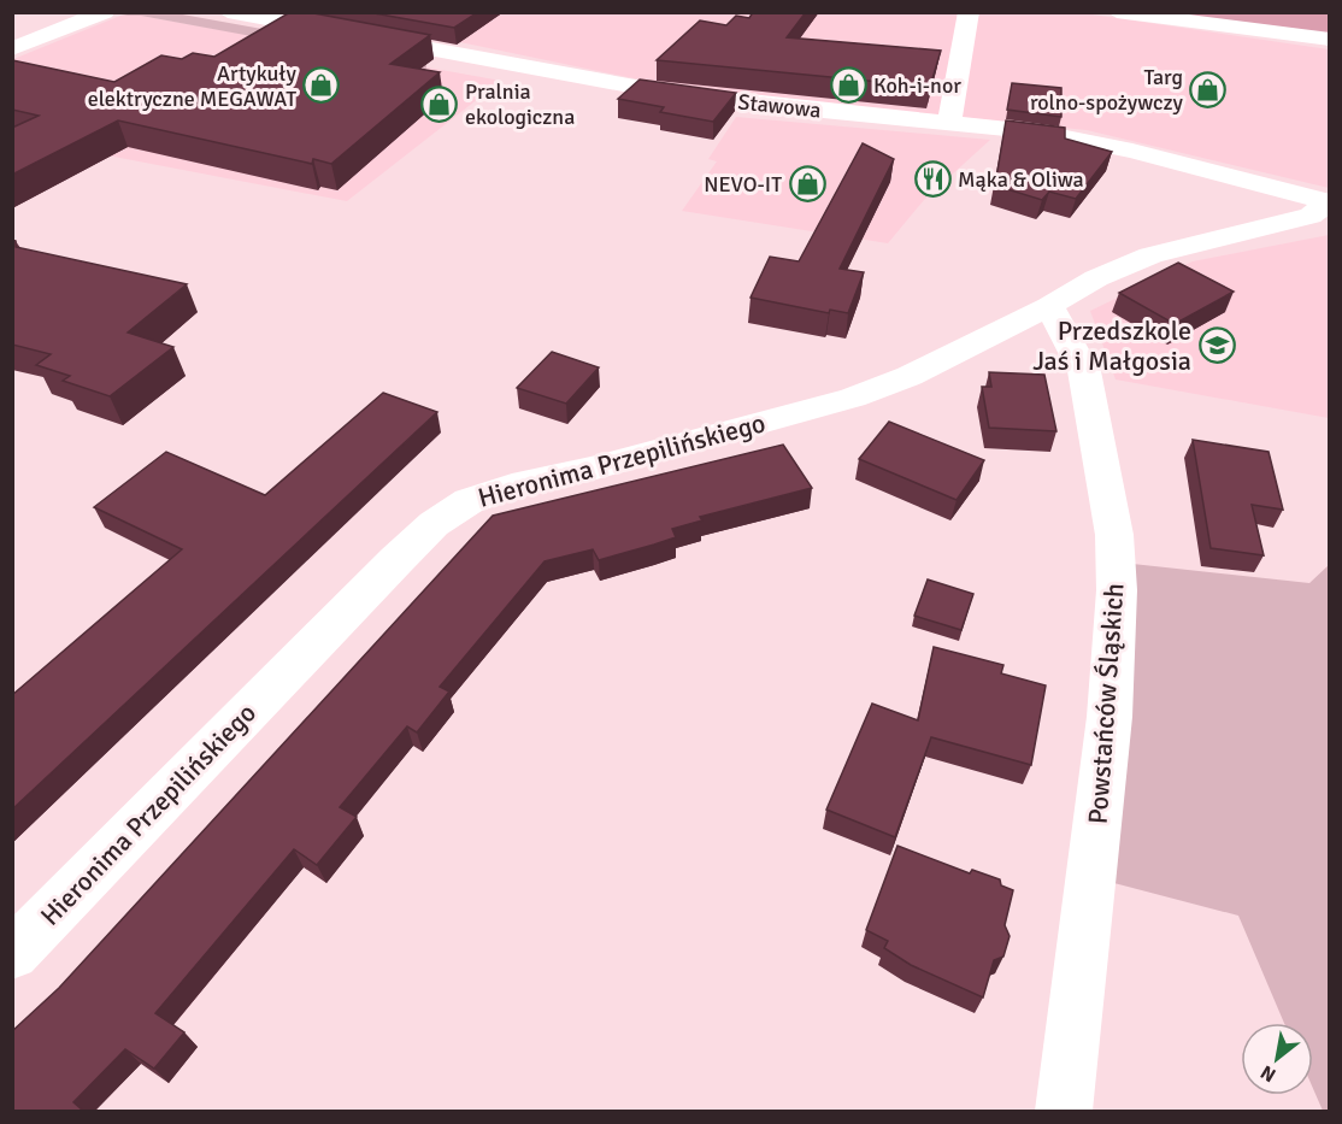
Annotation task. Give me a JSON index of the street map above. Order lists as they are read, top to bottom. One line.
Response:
{"streets":{"street":["Stawowa","Hieronima Przepilińskiego","Powstańców Śląskich"]},"crossings":[["Stawowa","Hieronima Przepilińskiego"],["Hieronima Przepilińskiego","Powstańców Śląskich"]],"places":{"shop":["Artykuły elektryczne MEGAWAT","Koh-i-nor","Targ rolno-spożywczy","Pralnia ekologiczna","NEVO-IT"],"restaurant":["Mąka & Oliwa"],"school or university":["Przedszkole Jaś i Małgosia"]},"north":"bottom left"}
